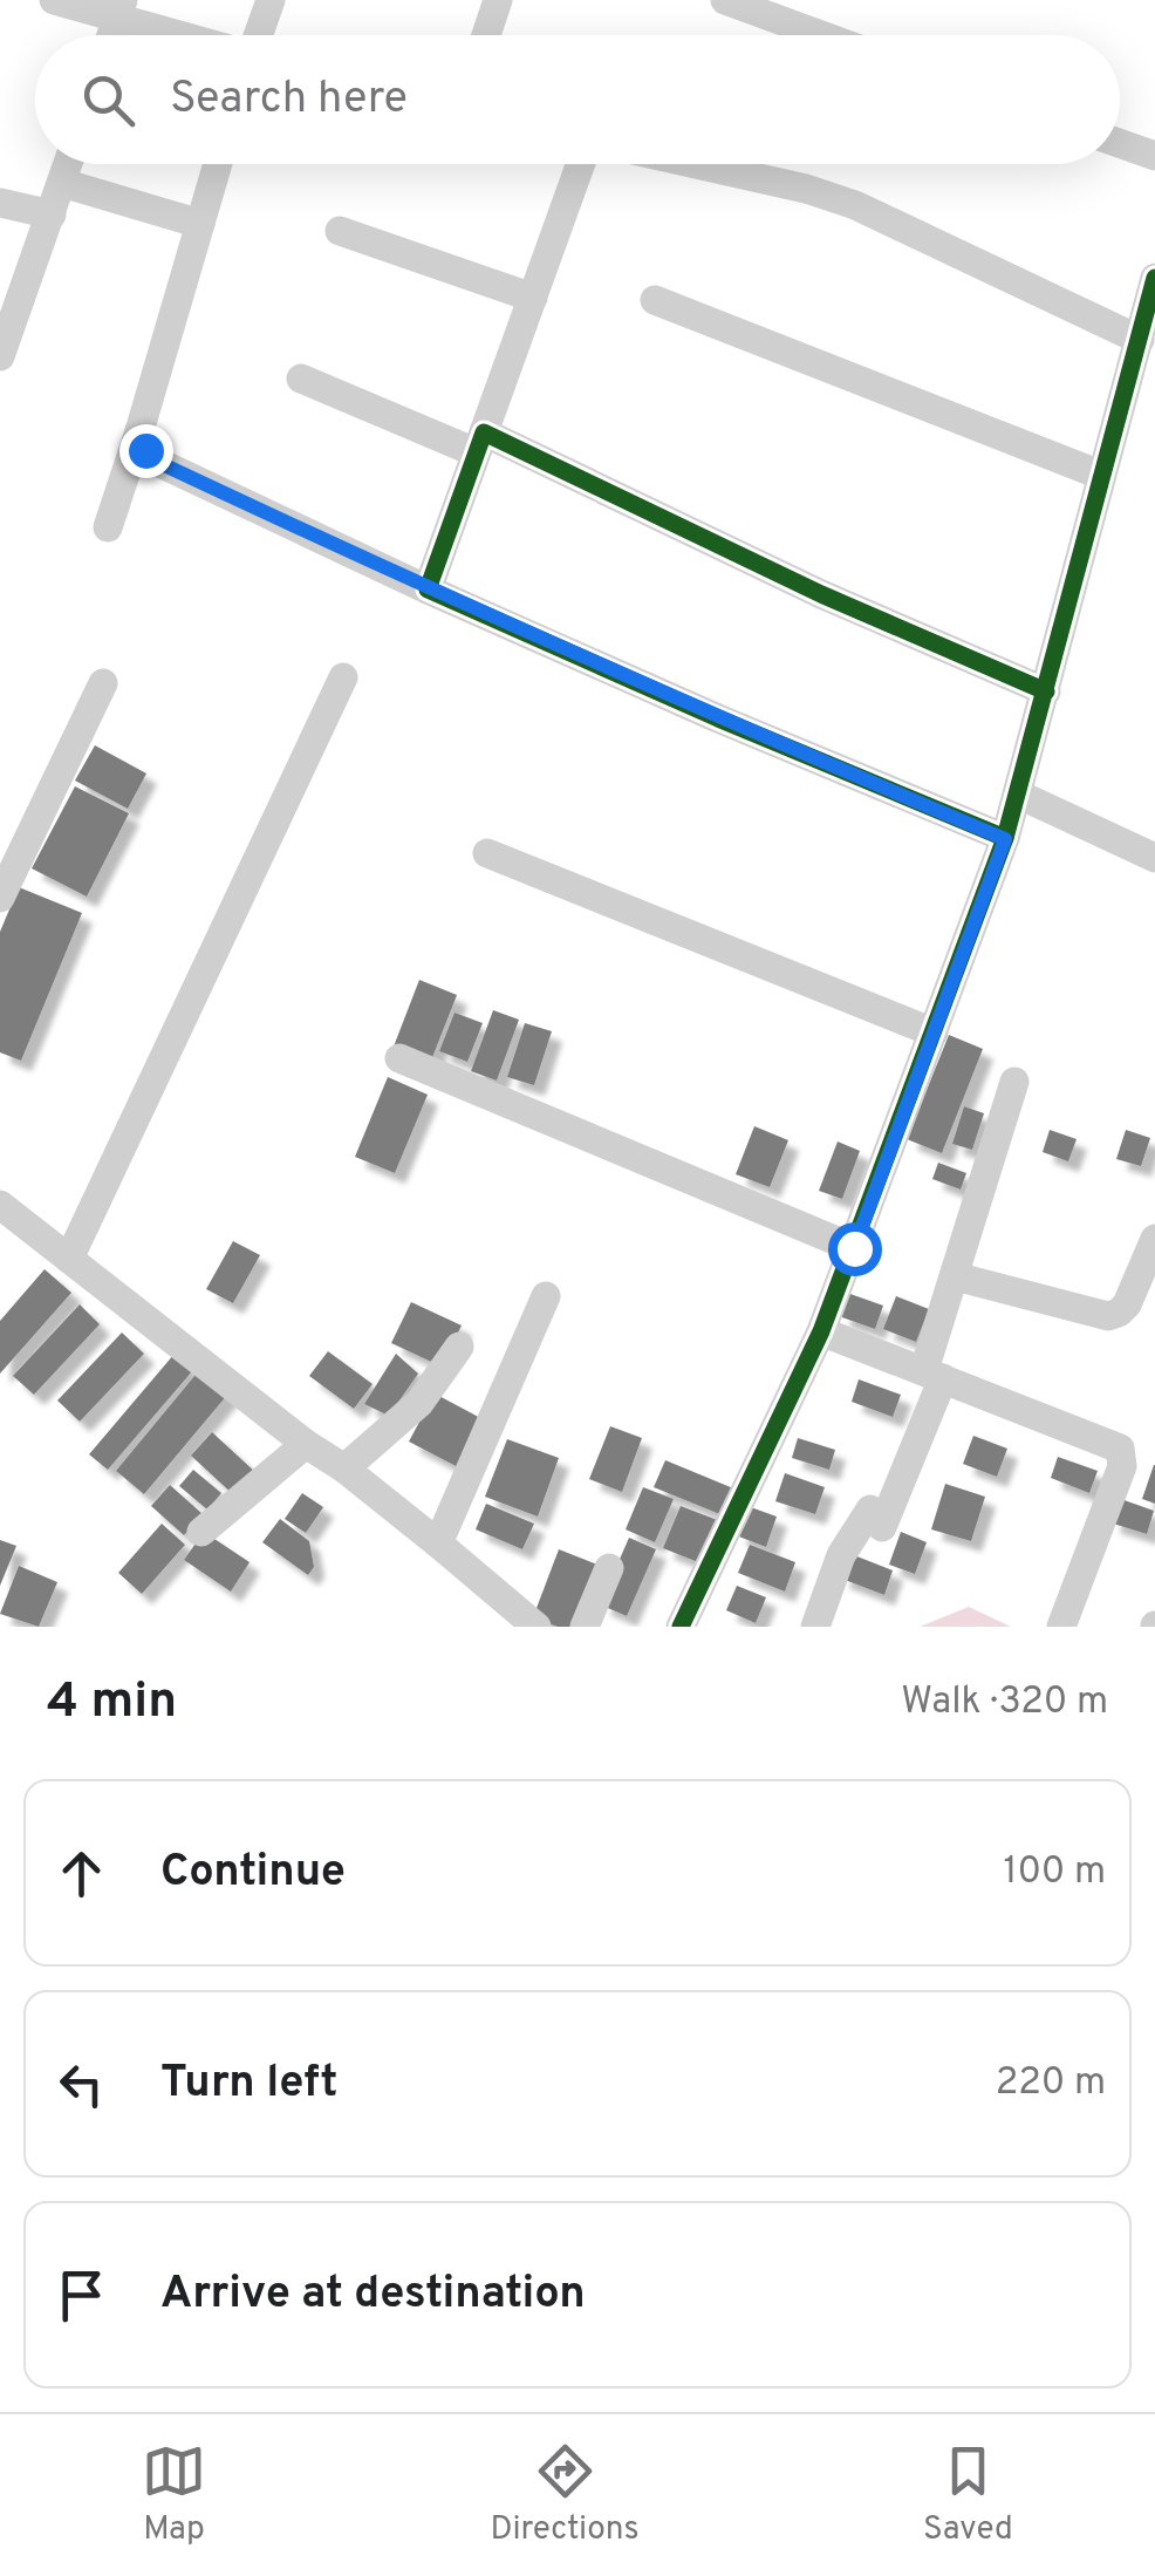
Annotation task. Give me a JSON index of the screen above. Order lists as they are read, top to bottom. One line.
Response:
{"page":{"search":"Search here","heading":["4 min","Walk · 320 m"],"list":[["Continue","100 m"],["Turn left","220 m"],"Arrive at destination"],"nav":["Map","Directions","Saved"]}}
